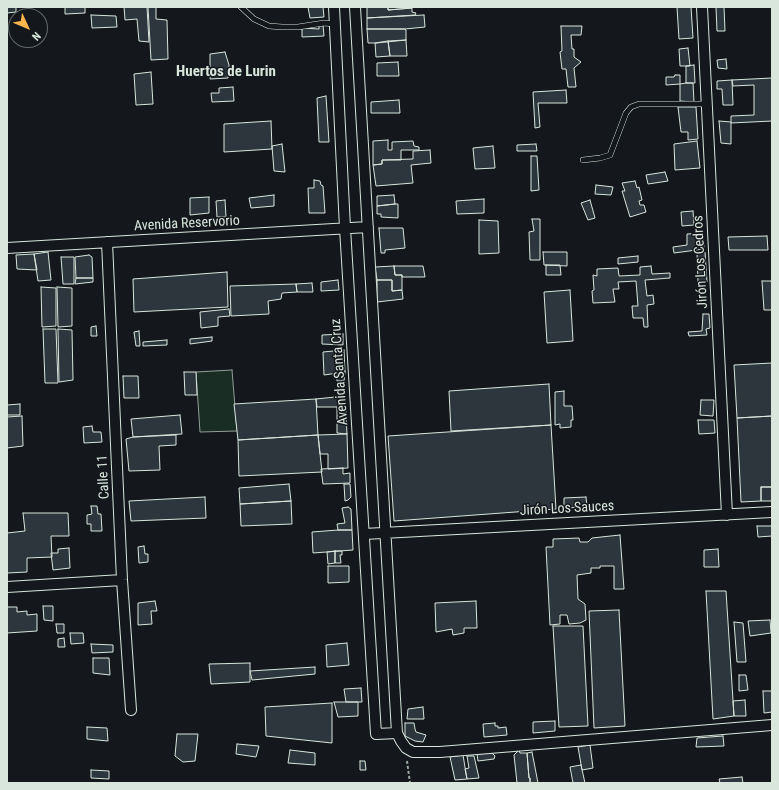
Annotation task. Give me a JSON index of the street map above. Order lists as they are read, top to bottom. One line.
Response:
{"streets":{"street":["Avenida Reservorio","Jirón Los Cedros","Avenida Santa Cruz","Calle 11","Jirón Los Sauces"]},"crossings":[["Avenida Reservorio","Avenida Santa Cruz"],["Avenida Reservorio","Calle 11"],["Jirón Los Cedros","Jirón Los Sauces"],["Avenida Santa Cruz","Jirón Los Sauces"]],"districts":["Huertos de Lurin"],"north":"bottom right"}
